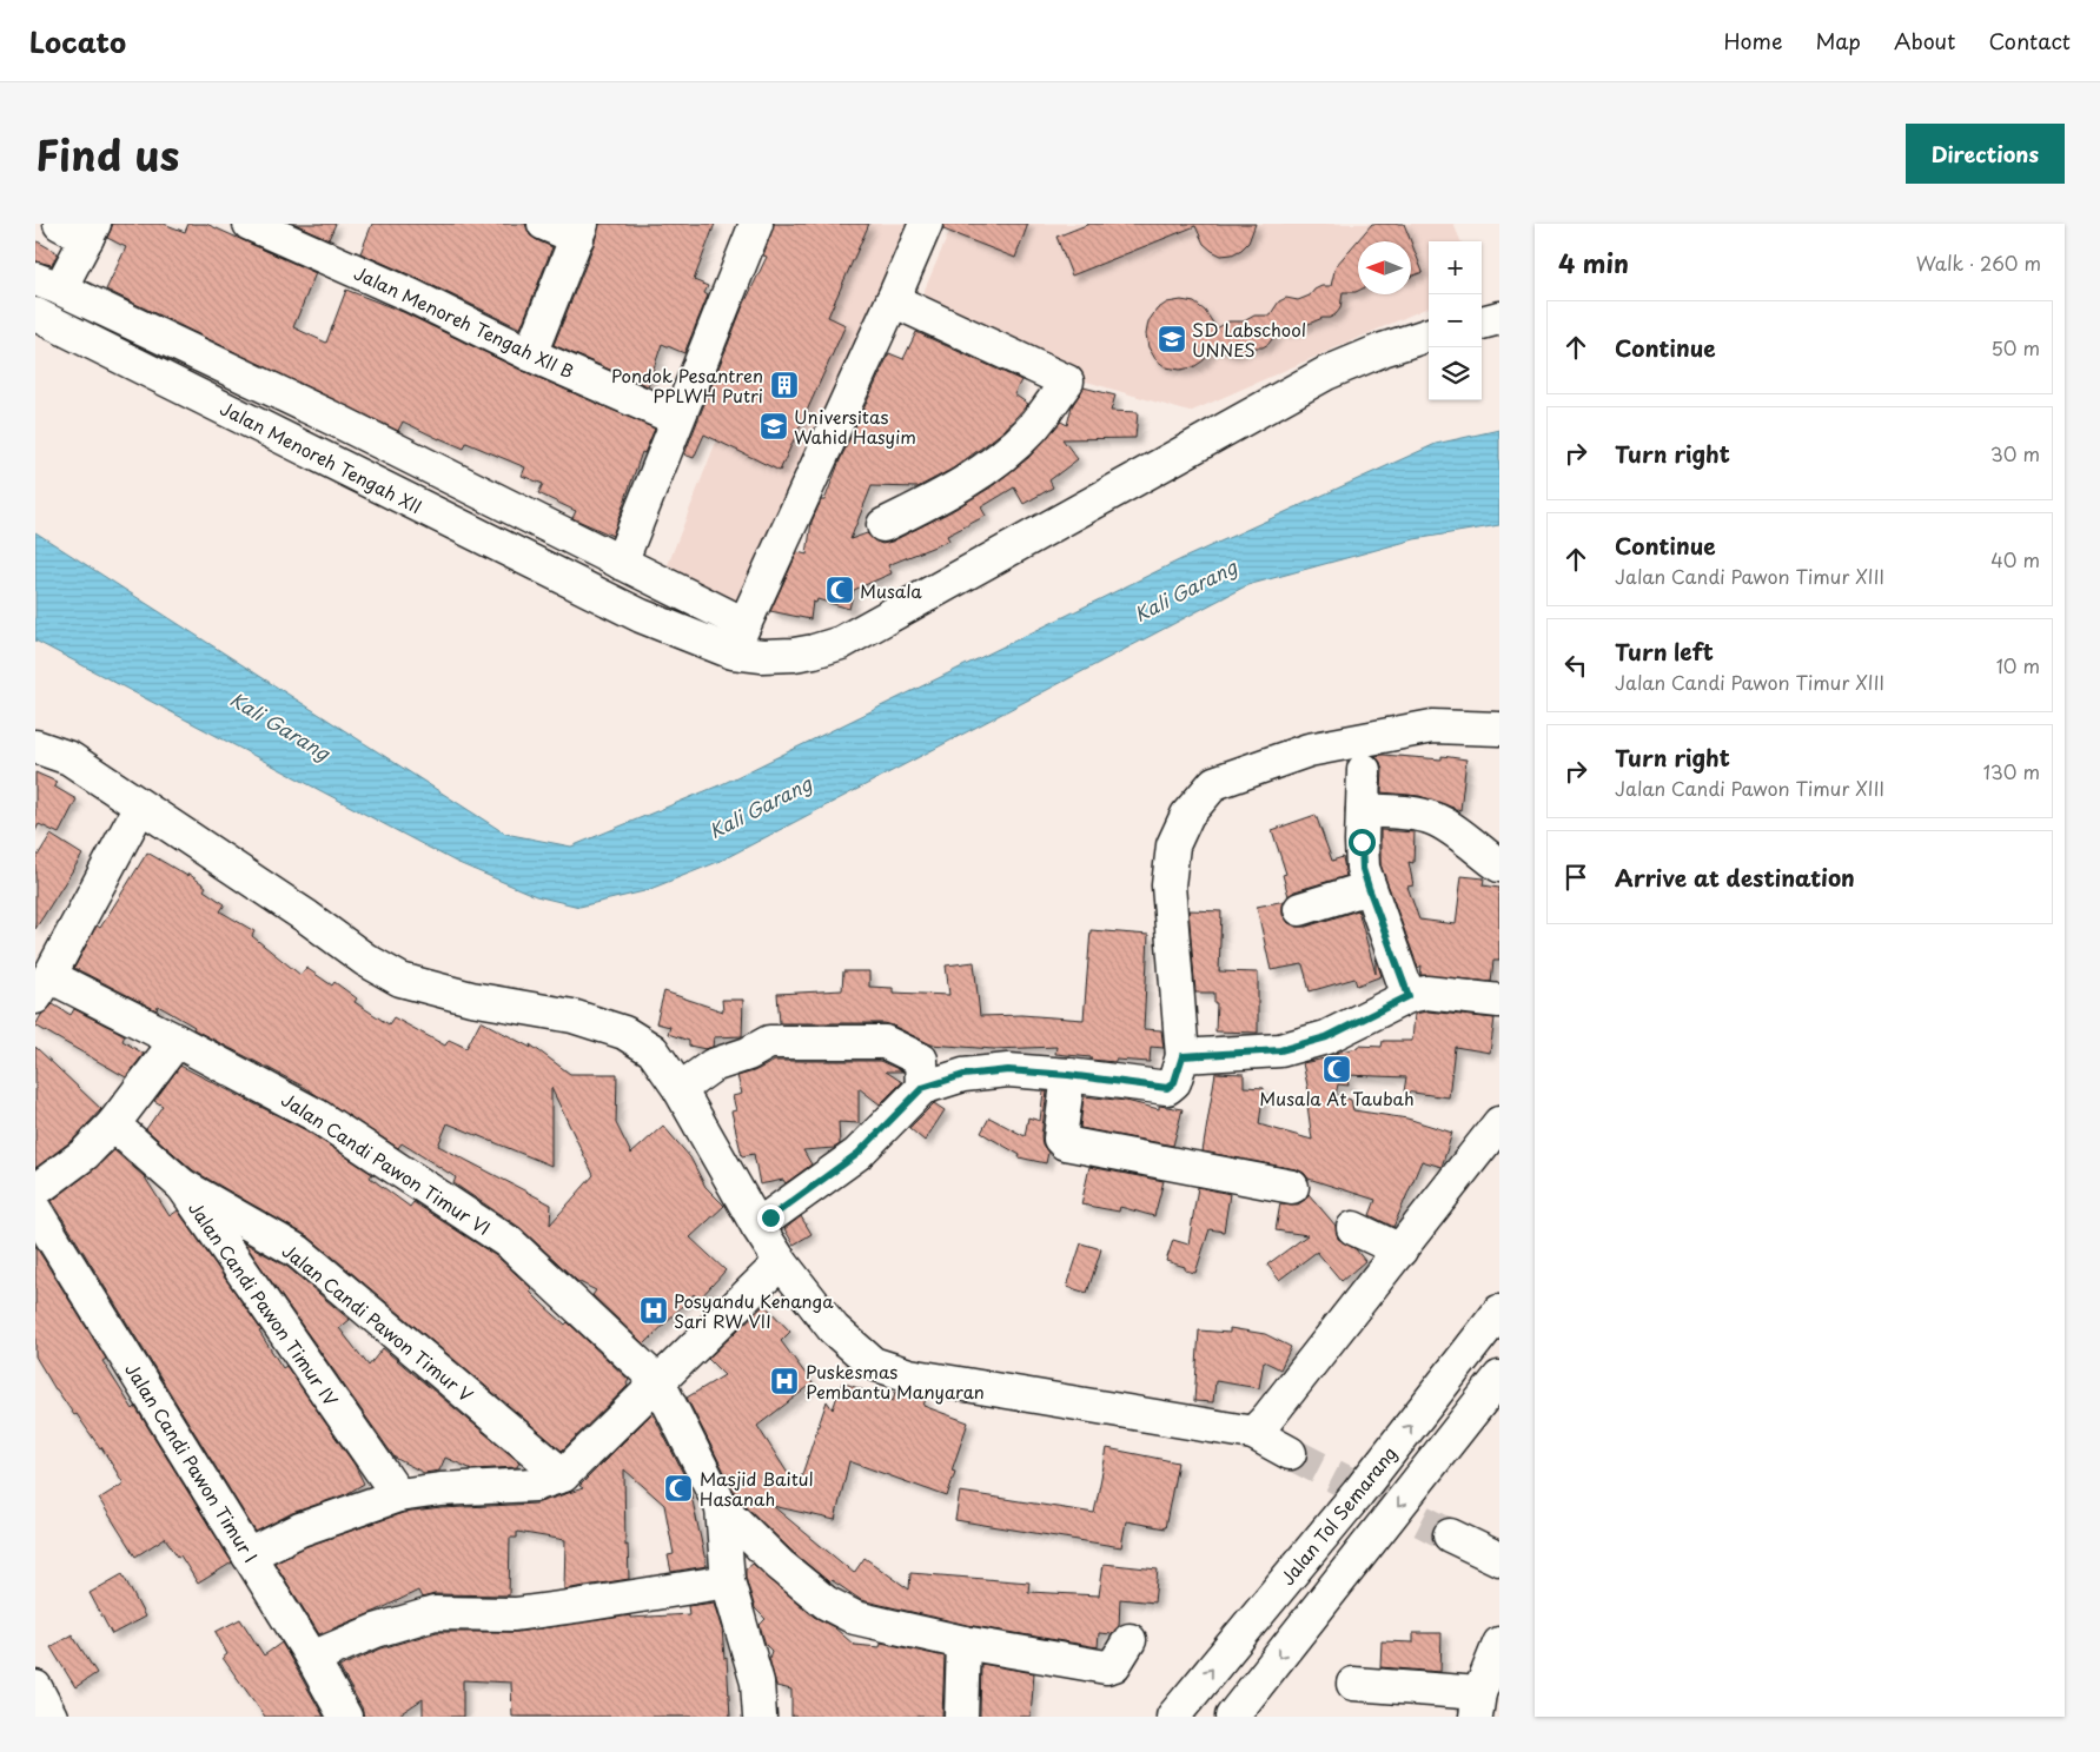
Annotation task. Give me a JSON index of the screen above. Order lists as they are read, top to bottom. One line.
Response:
{"streets":{"main road":["Jalan Menoreh Tengah XII B","Jalan Menoreh Tengah XII","Jalan Candi Pawon Timur VI","Jalan Candi Pawon Timur IV","Jalan Candi Pawon Timur V","Jalan Candi Pawon Timur I","Jalan Tol Semarang"]},"crossings":[["Jalan Candi Pawon Timur IV","Jalan Candi Pawon Timur V"]],"water":["Kali Garang"],"places":{"school or university":["SD Labschool UNNES","Universitas Wahid Hasyim"],"building":["Pondok Pesantren PPLWH Putri"],"mosque":["Musala","Musala At Taubah","Masjid Baitul Hasanah"],"hospital":["Posyandu Kenanga Sari RW VII","Puskesmas Pembantu Manyaran"]},"north":"left","page":{"header":"Locato","nav":["Home","Map","About","Contact"],"title":"Find us","buttons":"Directions","heading":["4 min","Walk · 260 m"],"map_buttons":["+","−"],"list":[["Continue","50 m"],["Turn right","30 m"],["Continue","Jalan Candi Pawon Timur XIII","40 m"],["Turn left","Jalan Candi Pawon Timur XIII","10 m"],["Turn right","Jalan Candi Pawon Timur XIII","130 m"],"Arrive at destination"]}}
